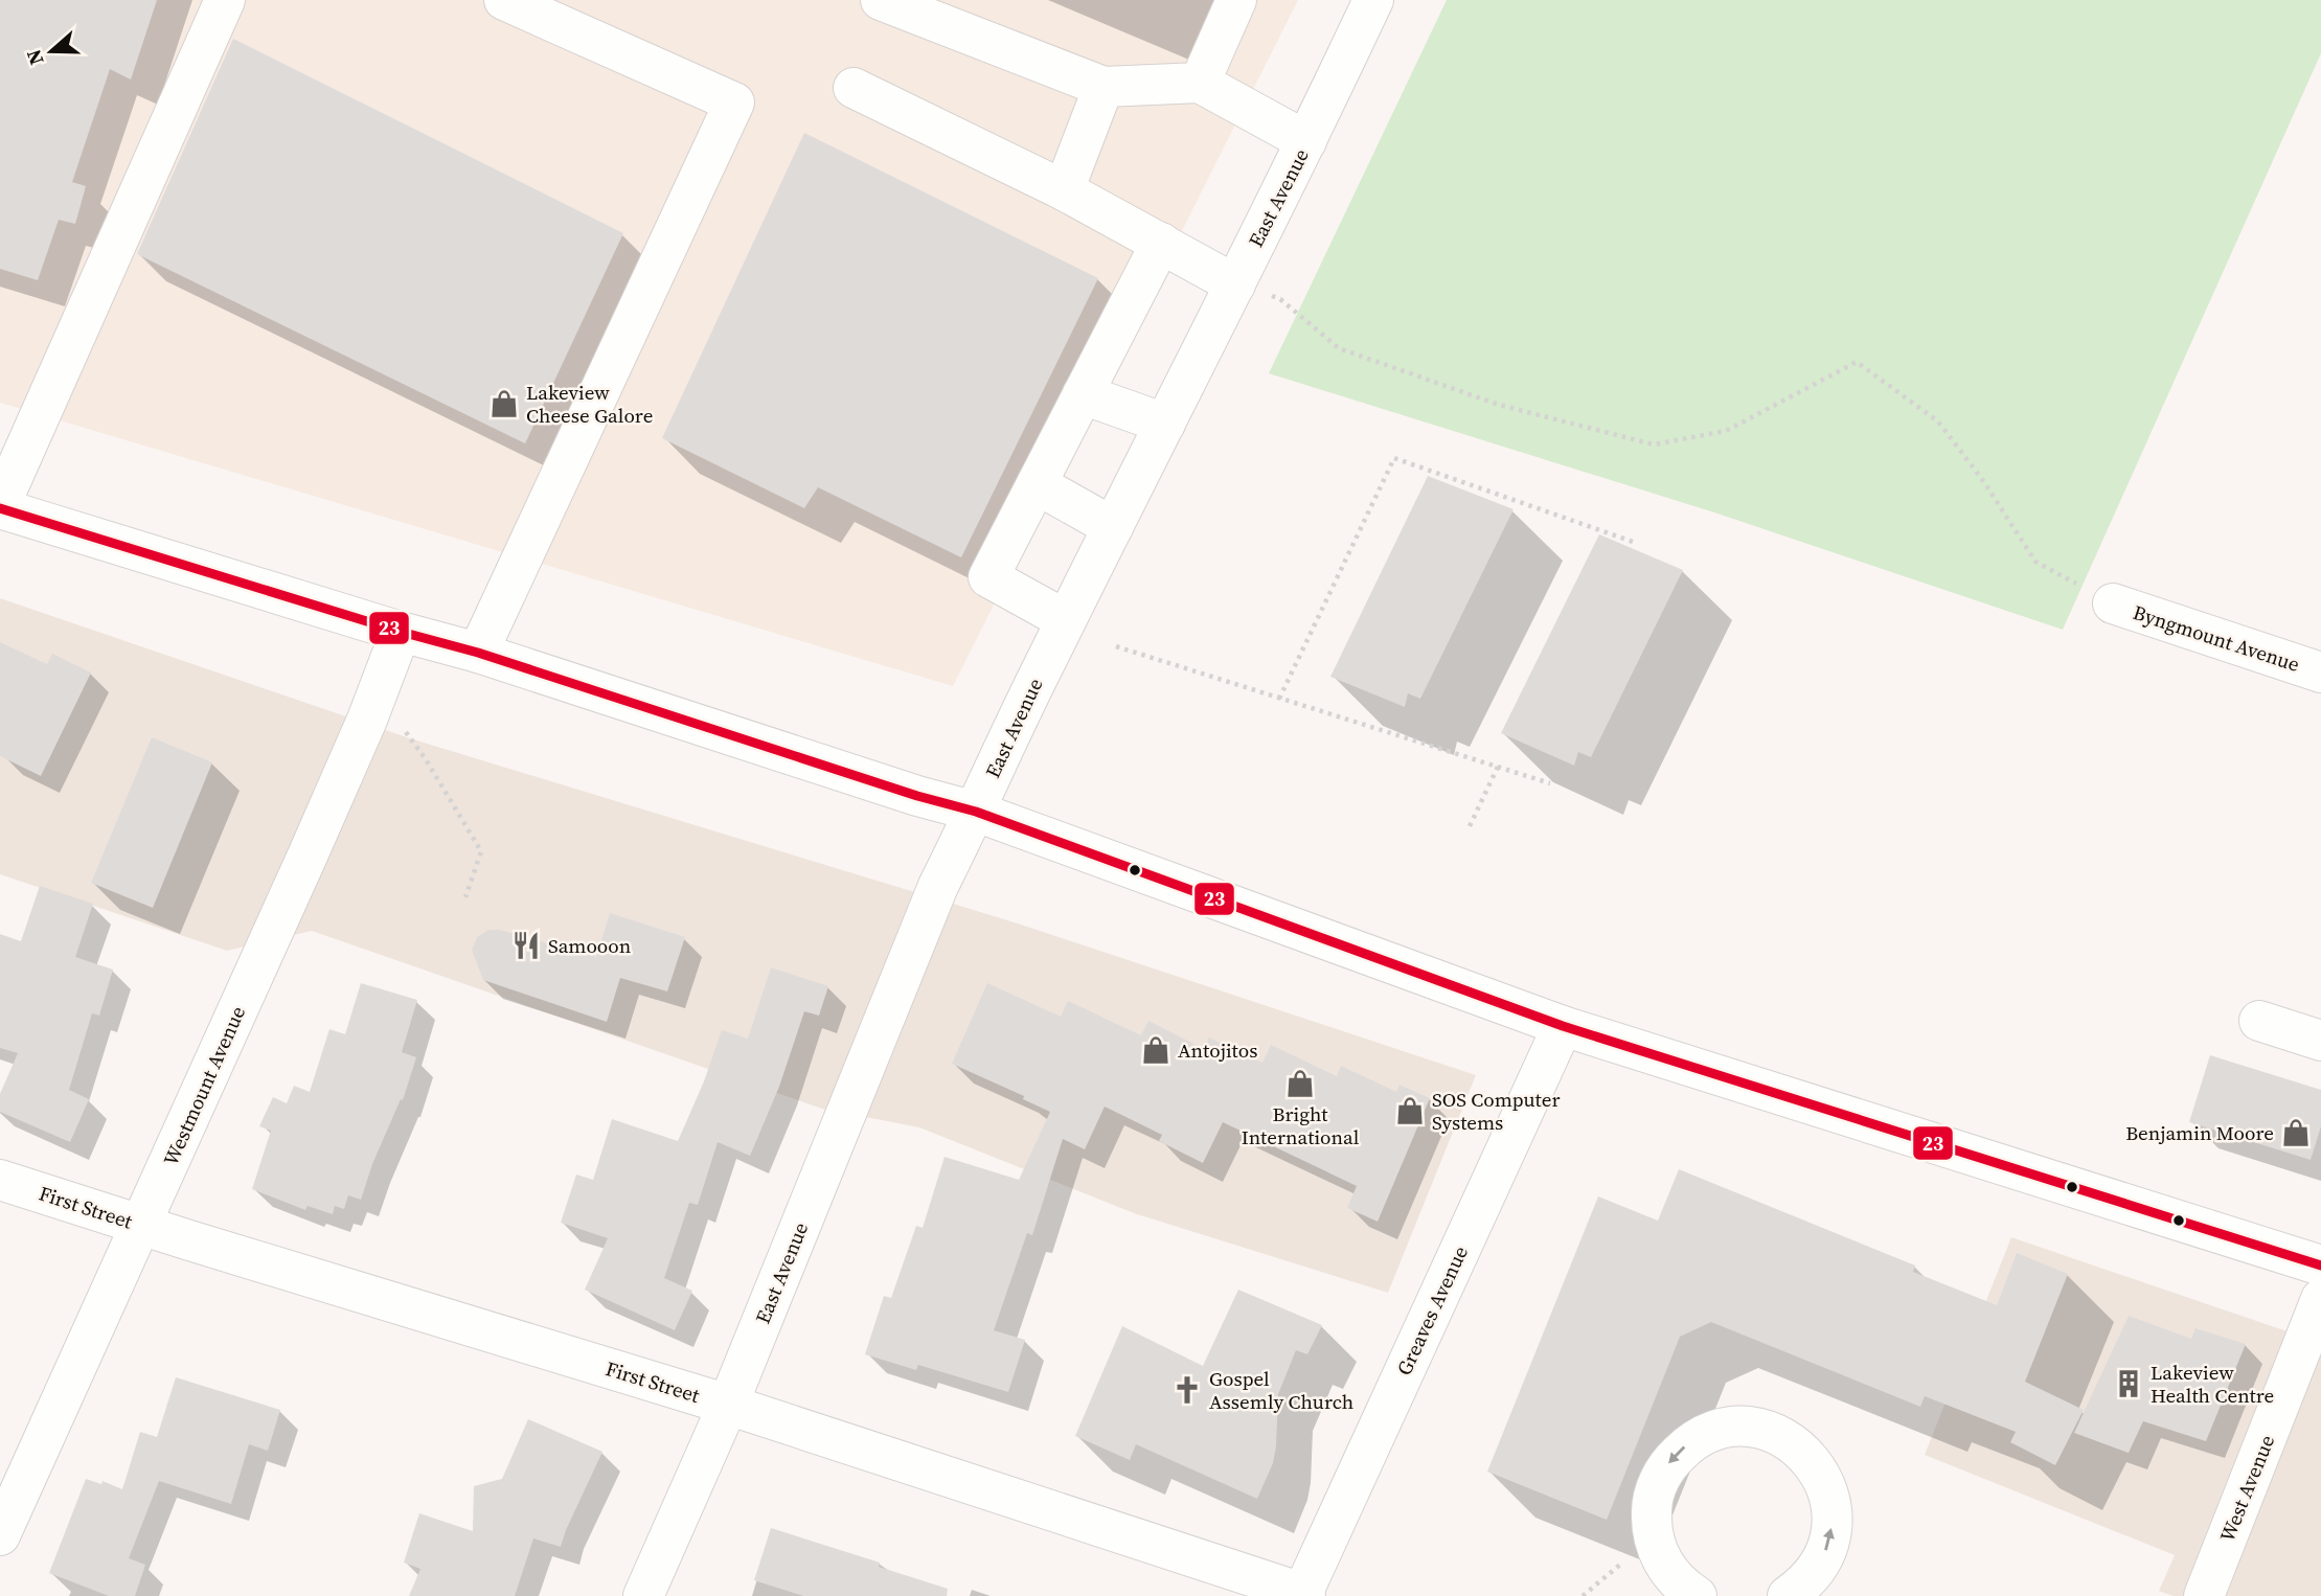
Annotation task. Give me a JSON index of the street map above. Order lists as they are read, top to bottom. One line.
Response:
{"streets":{"street":["East Avenue","Byngmount Avenue","Westmount Avenue","First Street","Greaves Avenue","West Avenue"]},"crossings":[["East Avenue","First Street"],["Westmount Avenue","First Street"],["First Street","Greaves Avenue"]],"places":{"shop":["Lakeview Cheese Galore","Antojitos","Bright International","SOS Computer Systems","Benjamin Moore"],"restaurant":["Samooon"],"building":["Lakeview Health Centre"],"church":["Gospel Assemly Church"]},"lines":["transit line 23"],"north":"left"}
